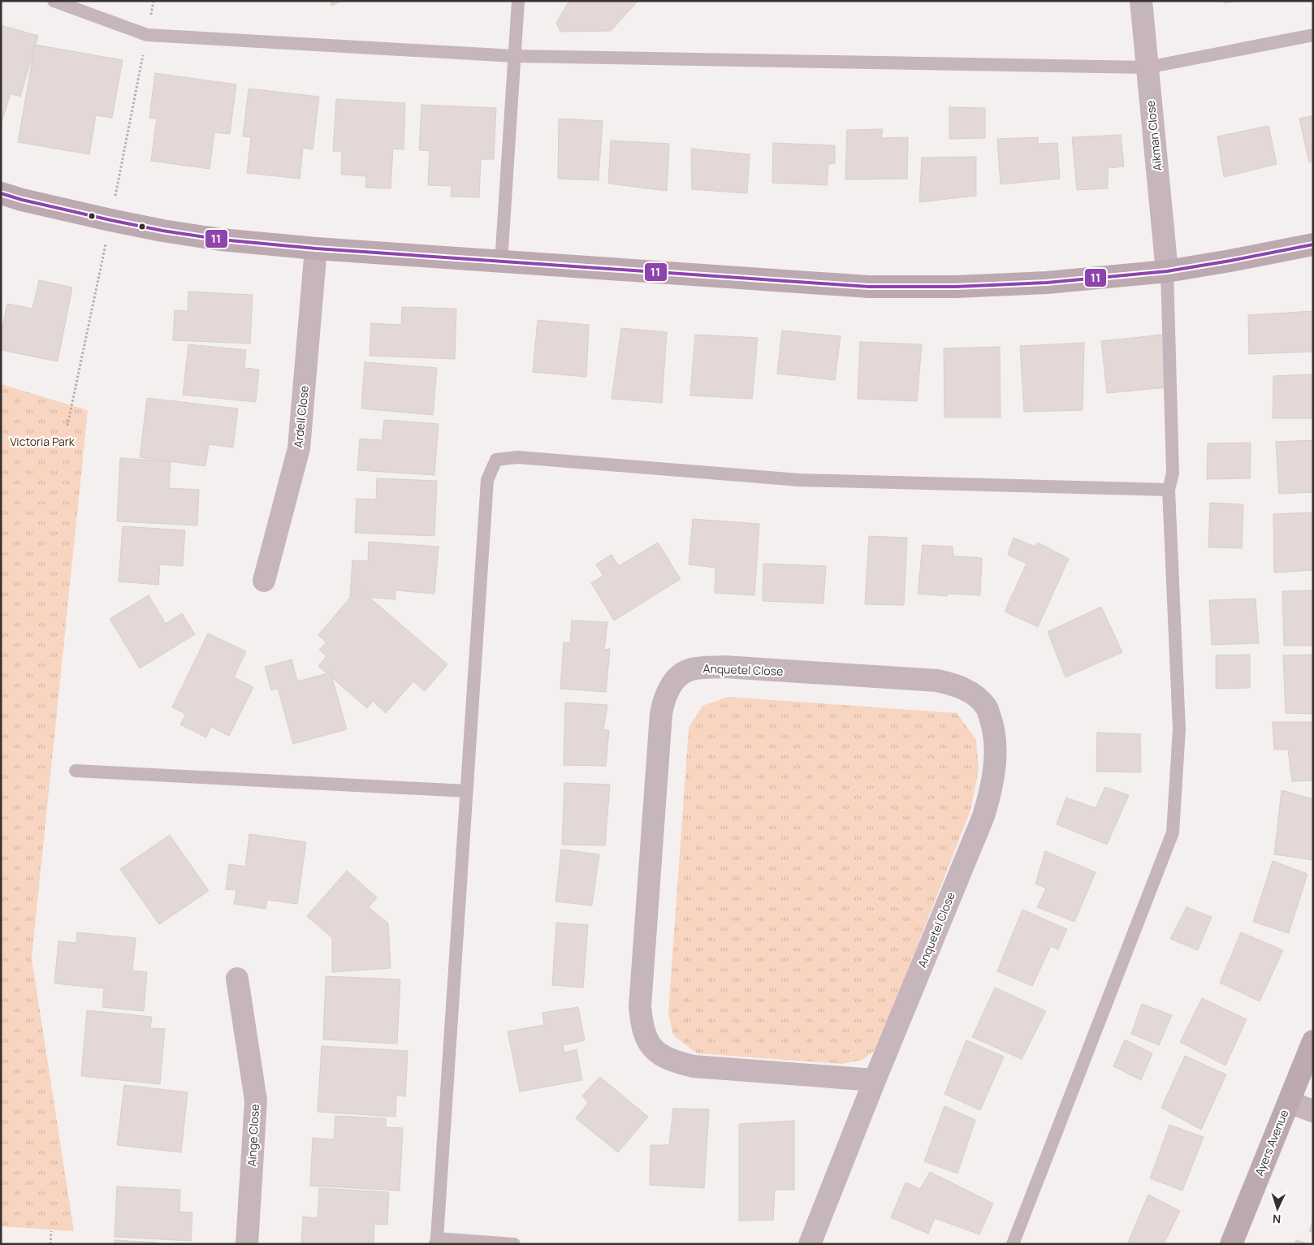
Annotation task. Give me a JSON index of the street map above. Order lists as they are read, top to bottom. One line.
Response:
{"streets":{"street":["Aikman Close","Ardell Close","Anquetel Close","Ainge Close","Ayers Avenue"]},"parks":["Victoria Park"],"lines":["transit line 11"],"north":"bottom"}
